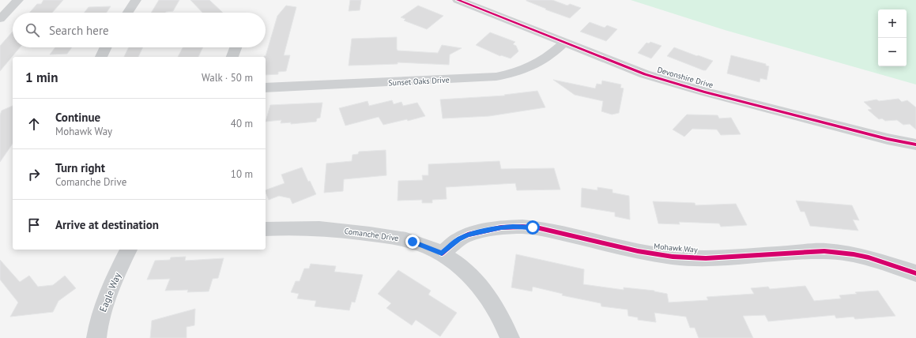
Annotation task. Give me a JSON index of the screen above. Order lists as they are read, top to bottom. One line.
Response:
{"streets":{"street":["Devonshire Drive","Sunset Oaks Drive","Comanche Drive","Mohawk Way","Eagle Way"]},"crossings":[["Devonshire Drive","Sunset Oaks Drive"],["Comanche Drive","Mohawk Way"]],"page":{"map_buttons":["+","−"],"search":"Search here","heading":["1 min","Walk · 50 m"],"list":[["Continue","Mohawk Way","40 m"],["Turn right","Comanche Drive","10 m"],"Arrive at destination"]}}
